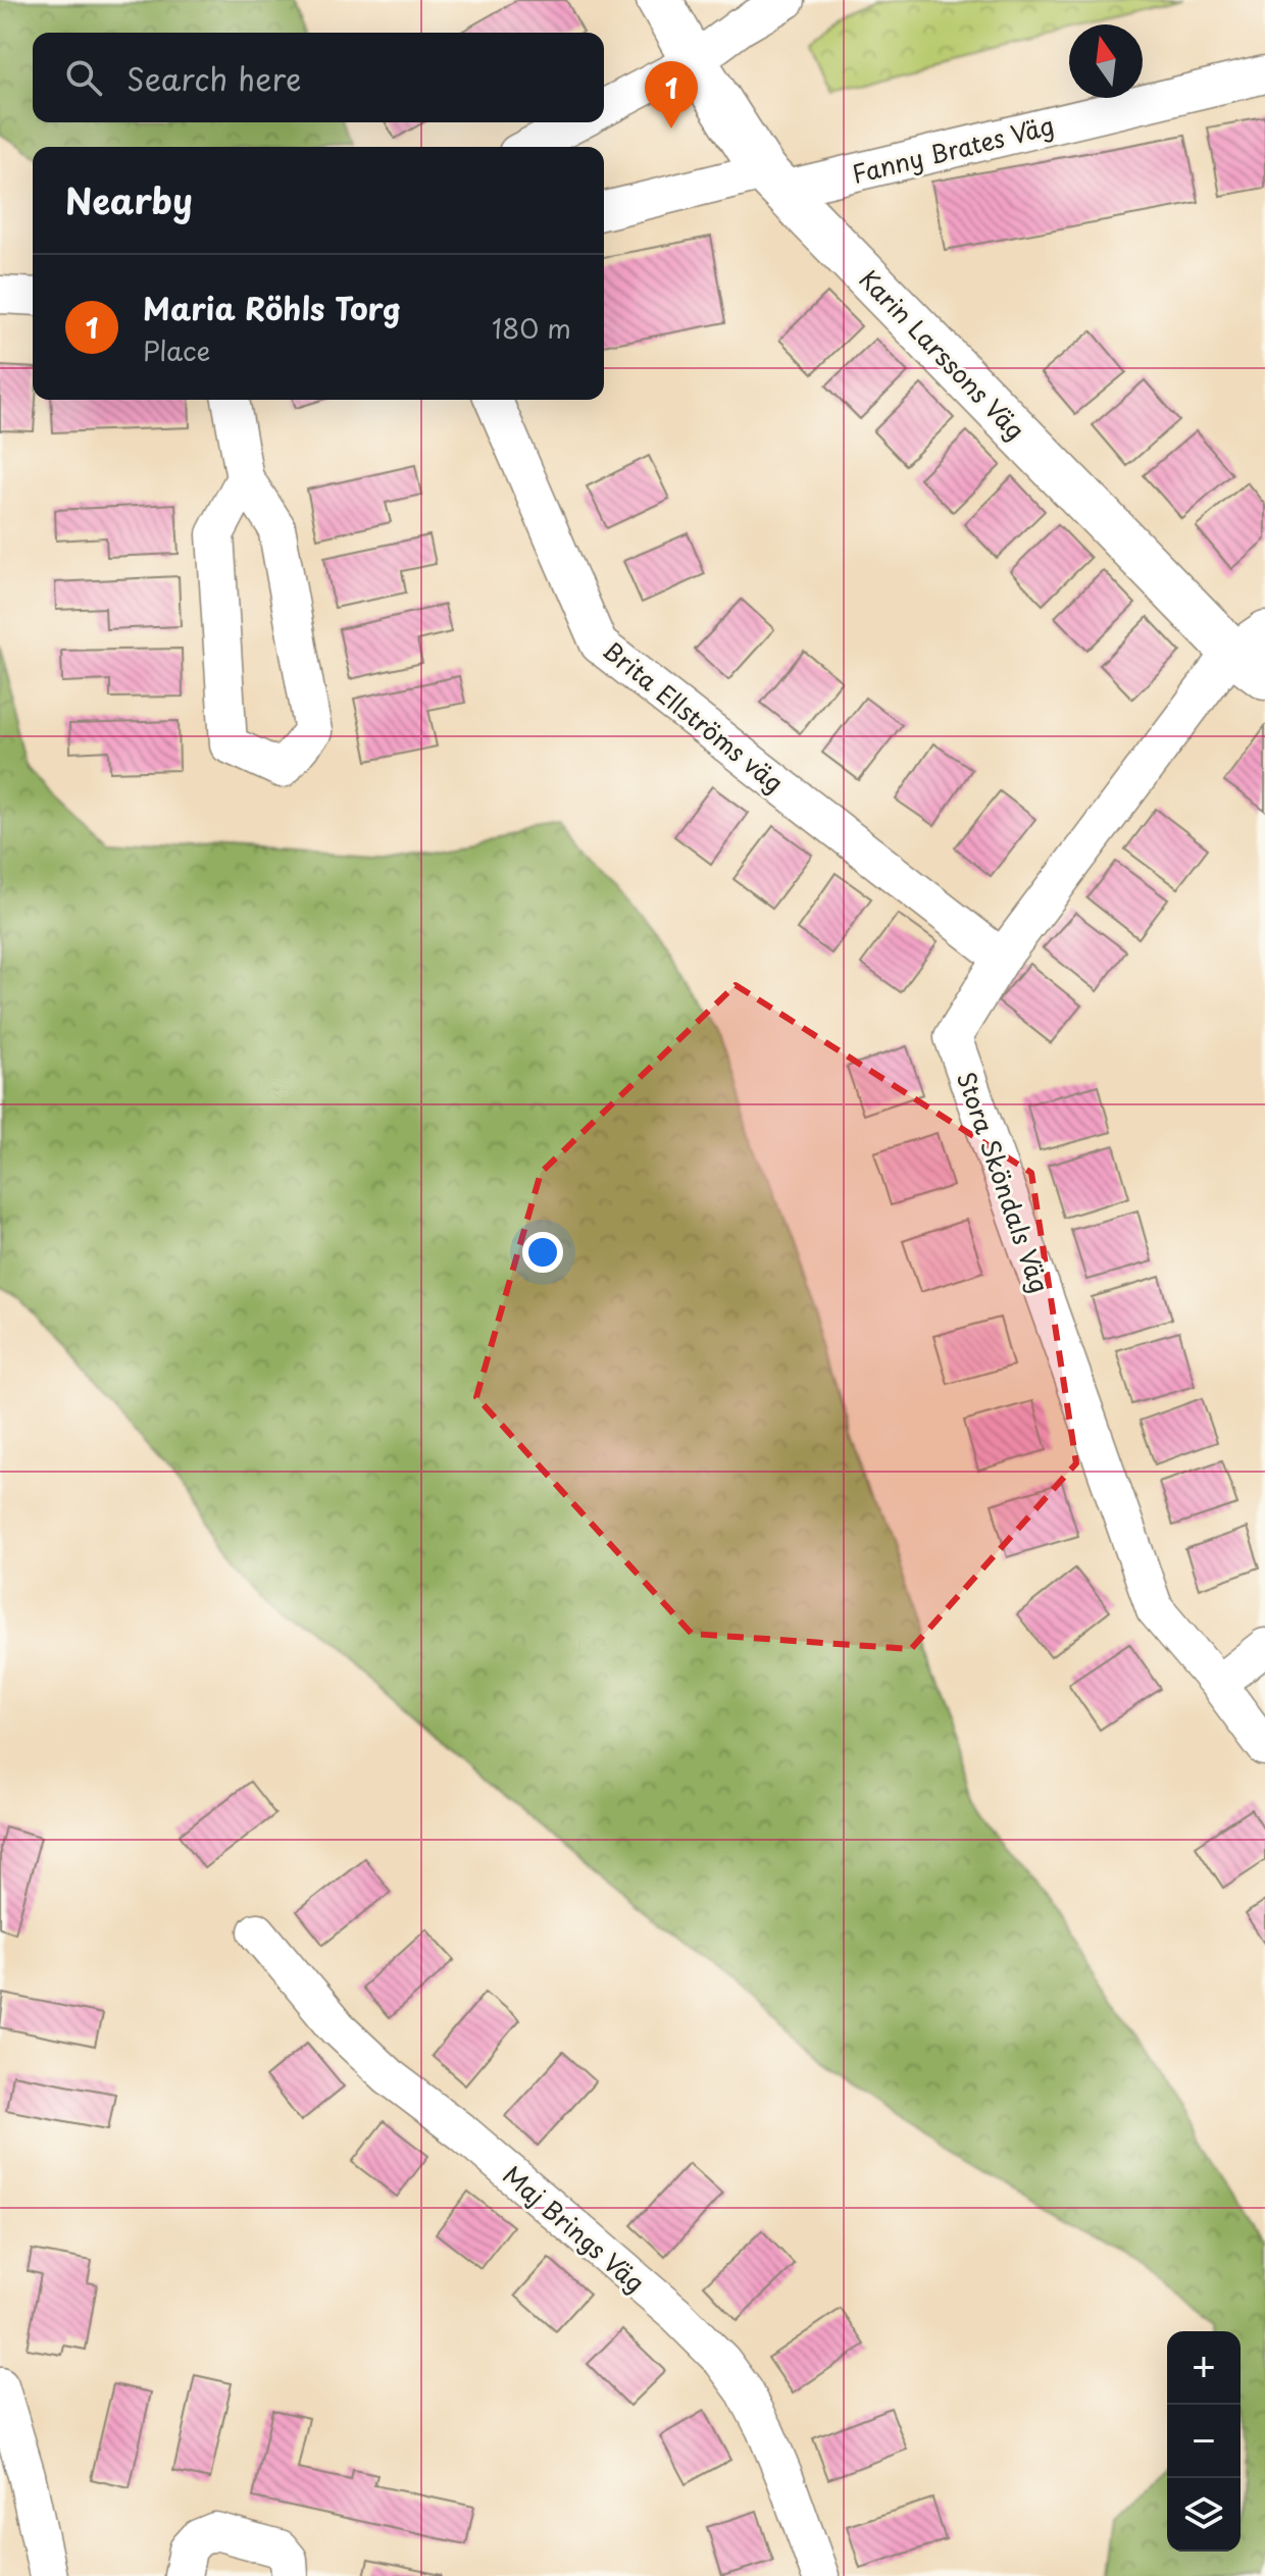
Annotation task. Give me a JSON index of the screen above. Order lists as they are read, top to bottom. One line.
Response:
{"streets":{"street":["Fanny Brates Väg","Karin Larssons Väg","Brita Ellströms väg","Stora Sköndals Väg","Maj Brings Väg"]},"crossings":[["Fanny Brates Väg","Karin Larssons Väg"],["Karin Larssons Väg","Stora Sköndals Väg"],["Brita Ellströms väg","Stora Sköndals Väg"]],"north":"top","page":{"search":"Search here","pins":"1","heading":"Nearby","list":[{"mark":"1","name":"Maria Röhls Torg","note":"Place","value":"180 m"}],"map_buttons":["+","−"]}}
